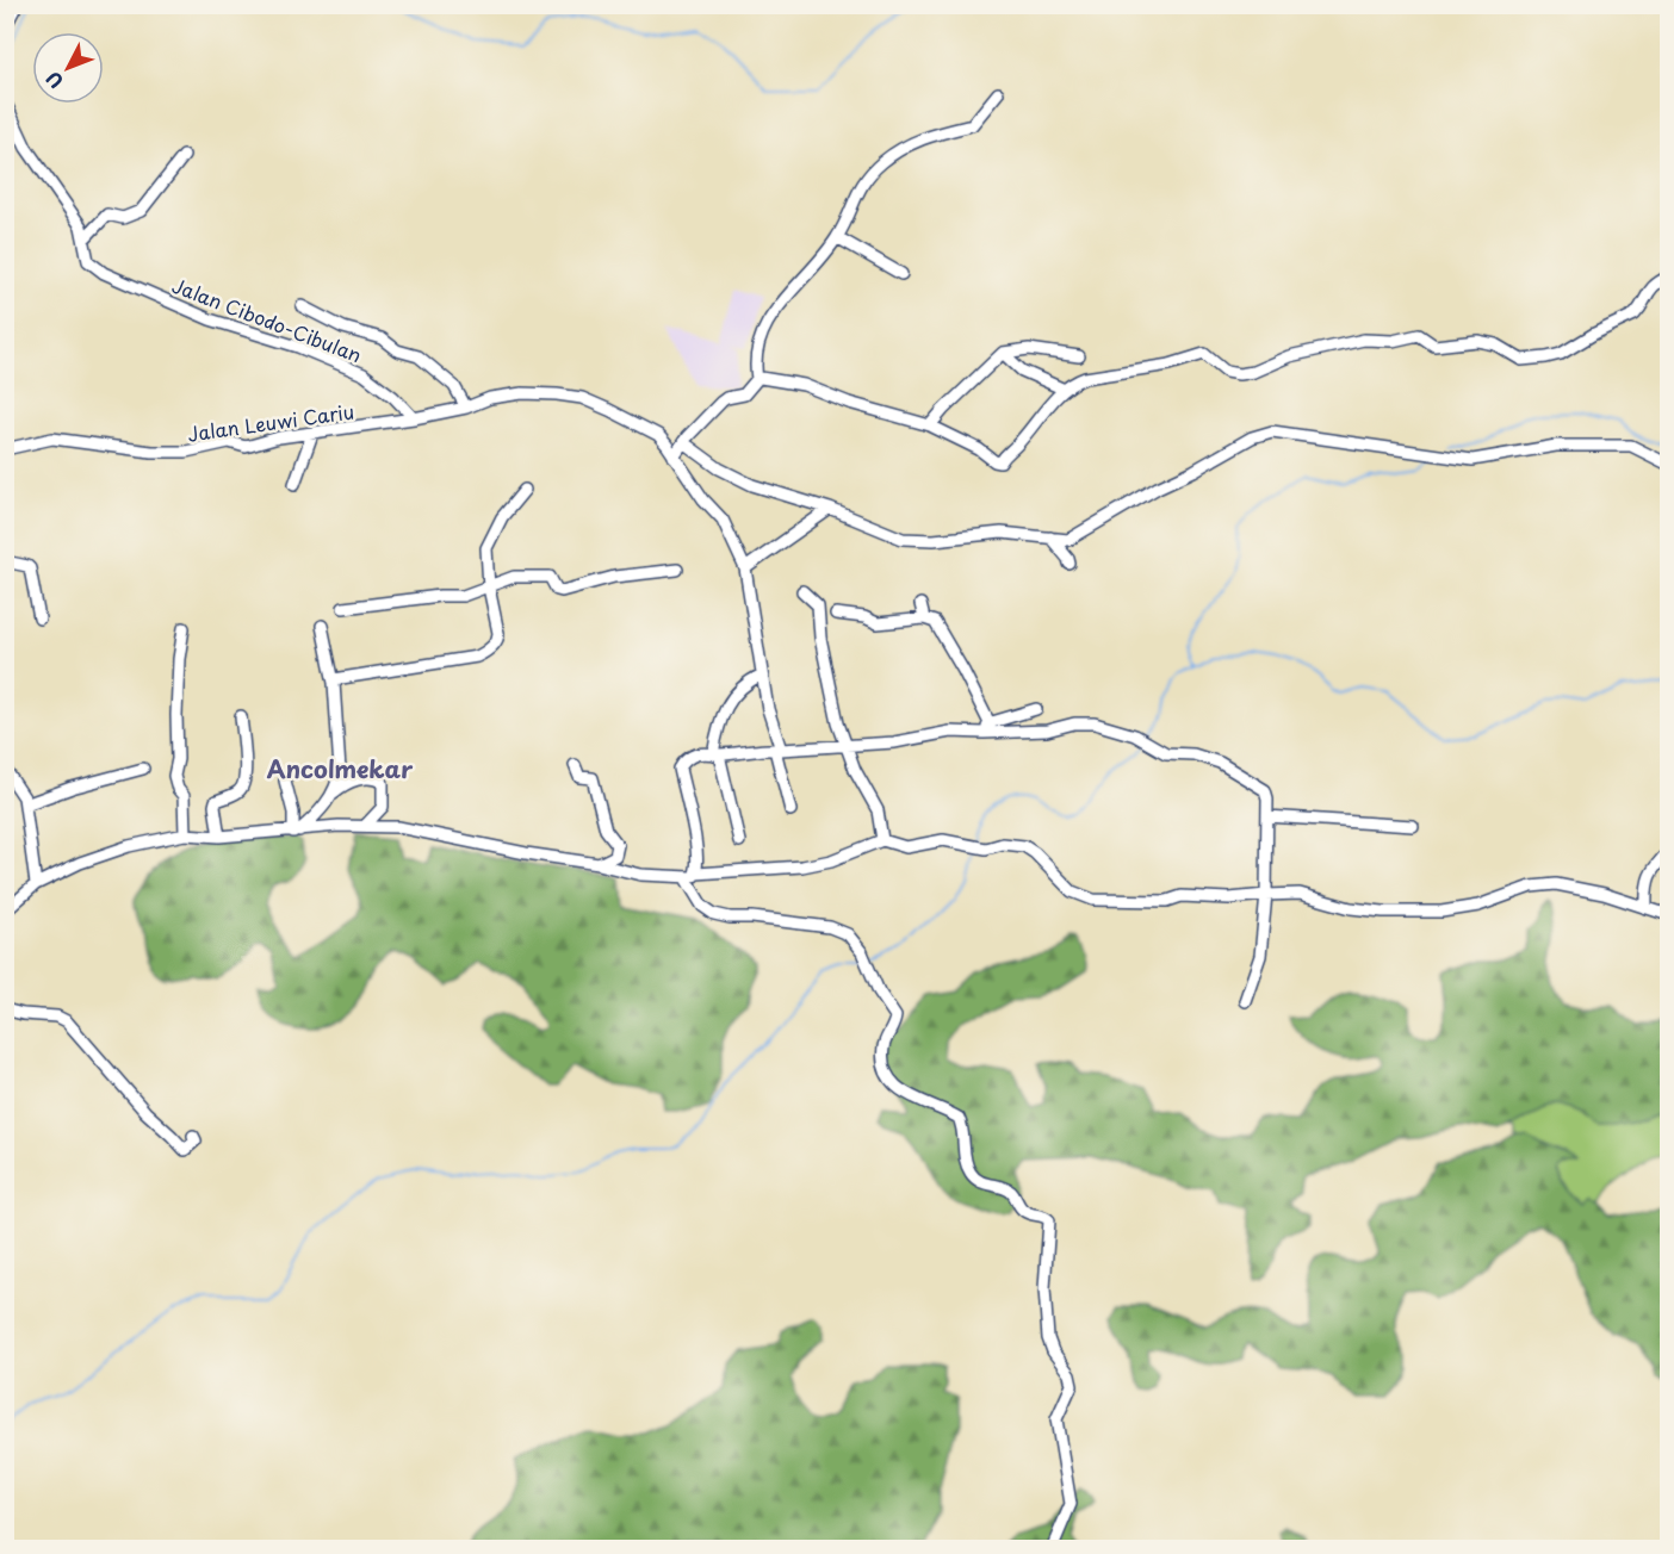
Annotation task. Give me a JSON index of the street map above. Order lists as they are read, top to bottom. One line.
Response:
{"streets":{"street":["Jalan Cibodo-Cibulan","Jalan Leuwi Cariu"]},"crossings":[["Jalan Cibodo-Cibulan","Jalan Leuwi Cariu"]],"districts":["Ancolmekar"],"north":"bottom left"}
